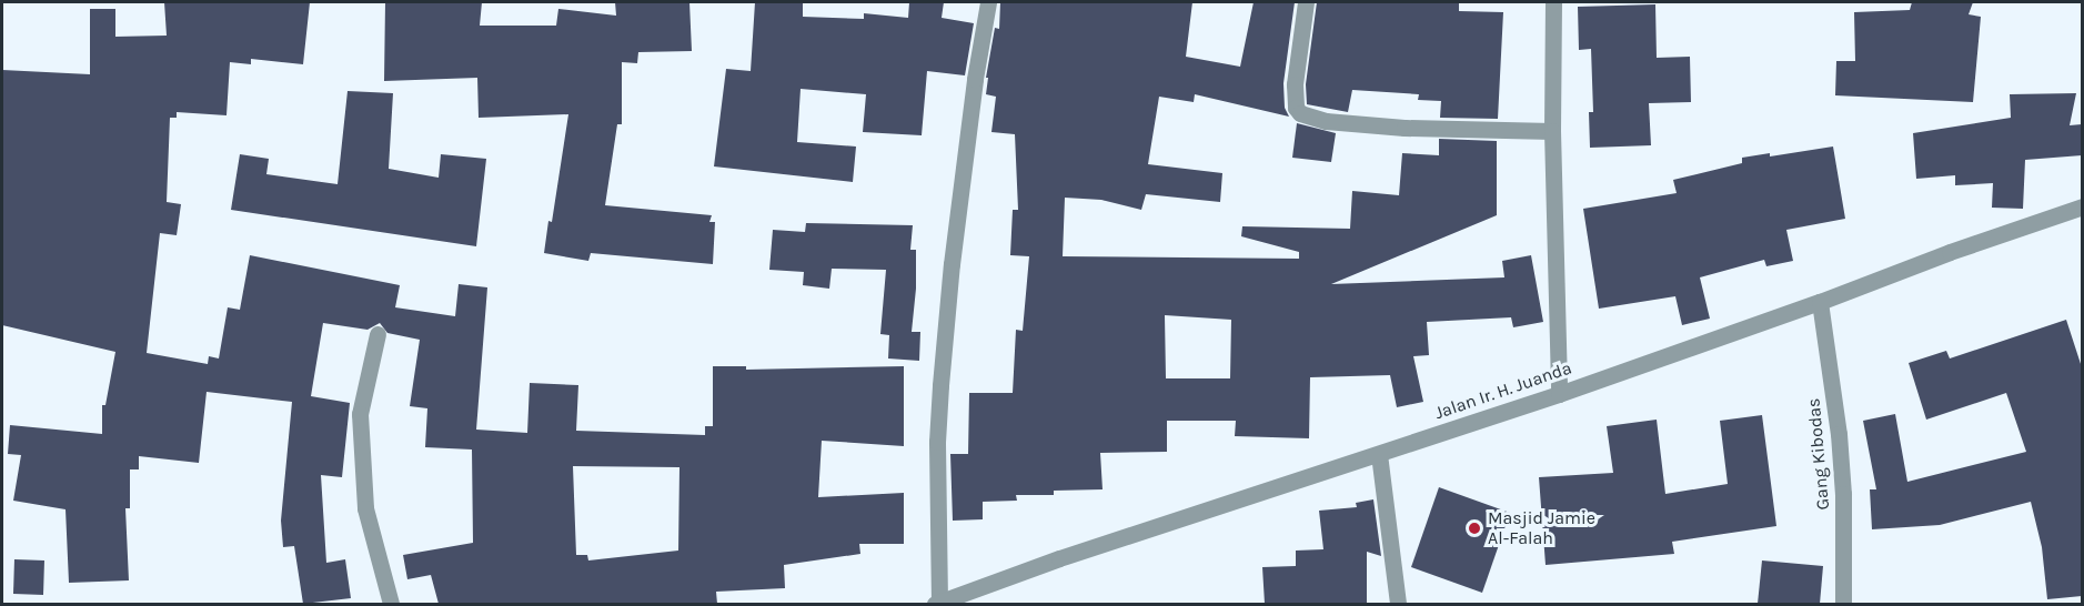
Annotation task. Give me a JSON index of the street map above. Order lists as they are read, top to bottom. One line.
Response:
{"streets":{"street":["Jalan Ir. H. Juanda","Gang Kibodas"]},"crossings":[["Jalan Ir. H. Juanda","Gang Kibodas"]],"places":["Masjid Jamie Al-Falah"]}
